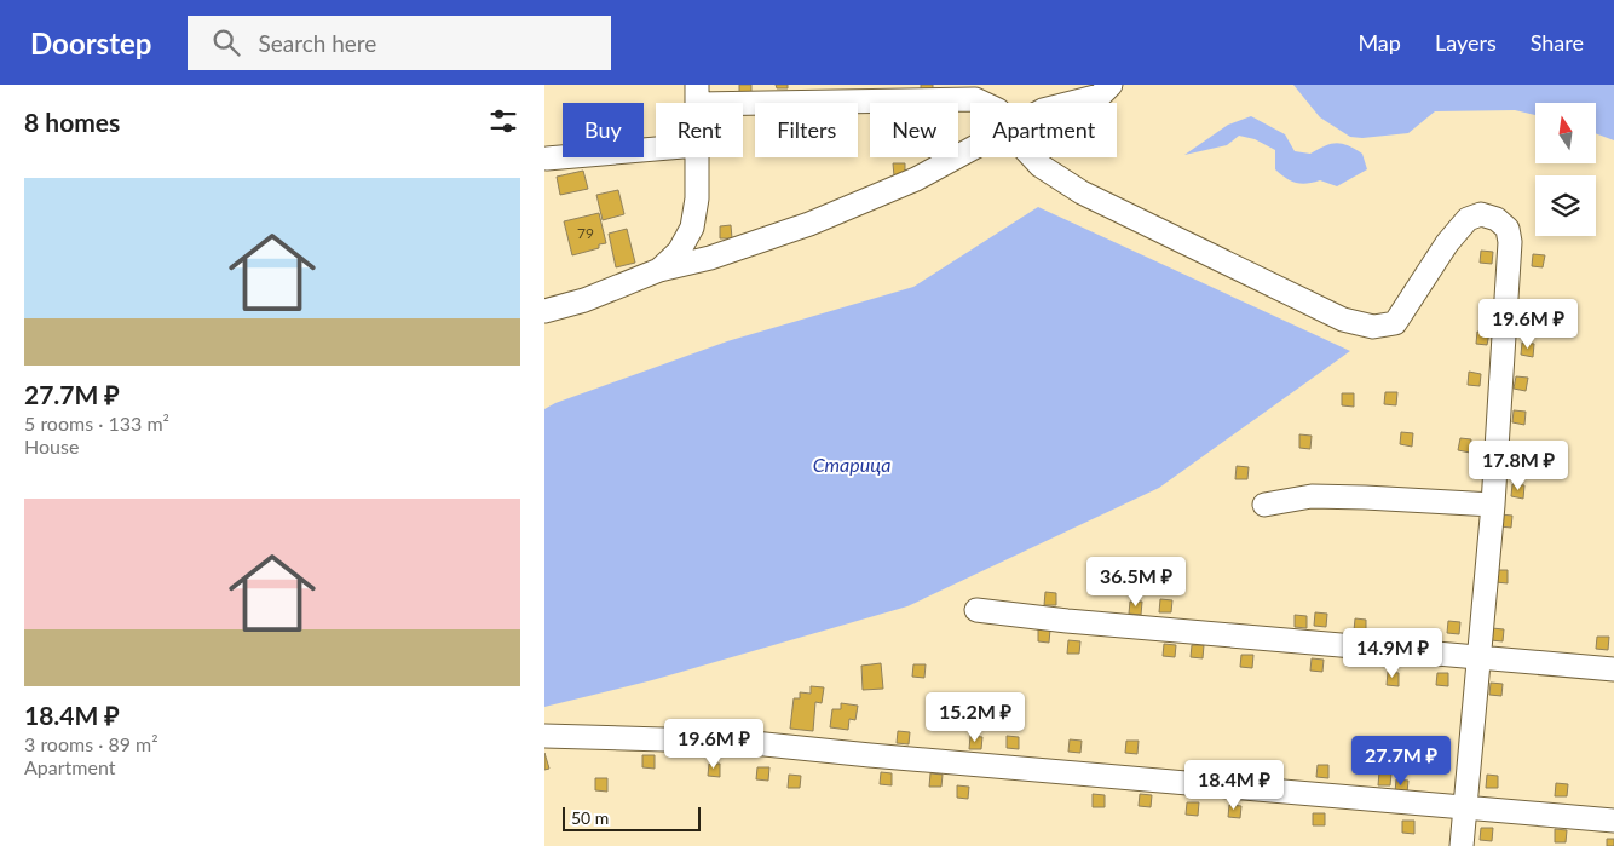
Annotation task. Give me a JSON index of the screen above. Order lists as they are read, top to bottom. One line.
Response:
{"water":["Старица"],"house_numbers":["79"],"scale_bar":"50 m","north":"top","page":{"header":"Doorstep","search":"Search here","nav":["Map","Layers","Share"],"heading":"8 homes","chip":["Buy","Rent","Filters","New","Apartment"],"list":[{"name":"27.7M ₽","note":"5 rooms · 133 m² · House"},{"name":"18.4M ₽","note":"3 rooms · 89 m² · Apartment"}],"price":["19.6M ₽","17.8M ₽","36.5M ₽","14.9M ₽","15.2M ₽","19.6M ₽","27.7M ₽","18.4M ₽"],"scale":"50 m"}}
